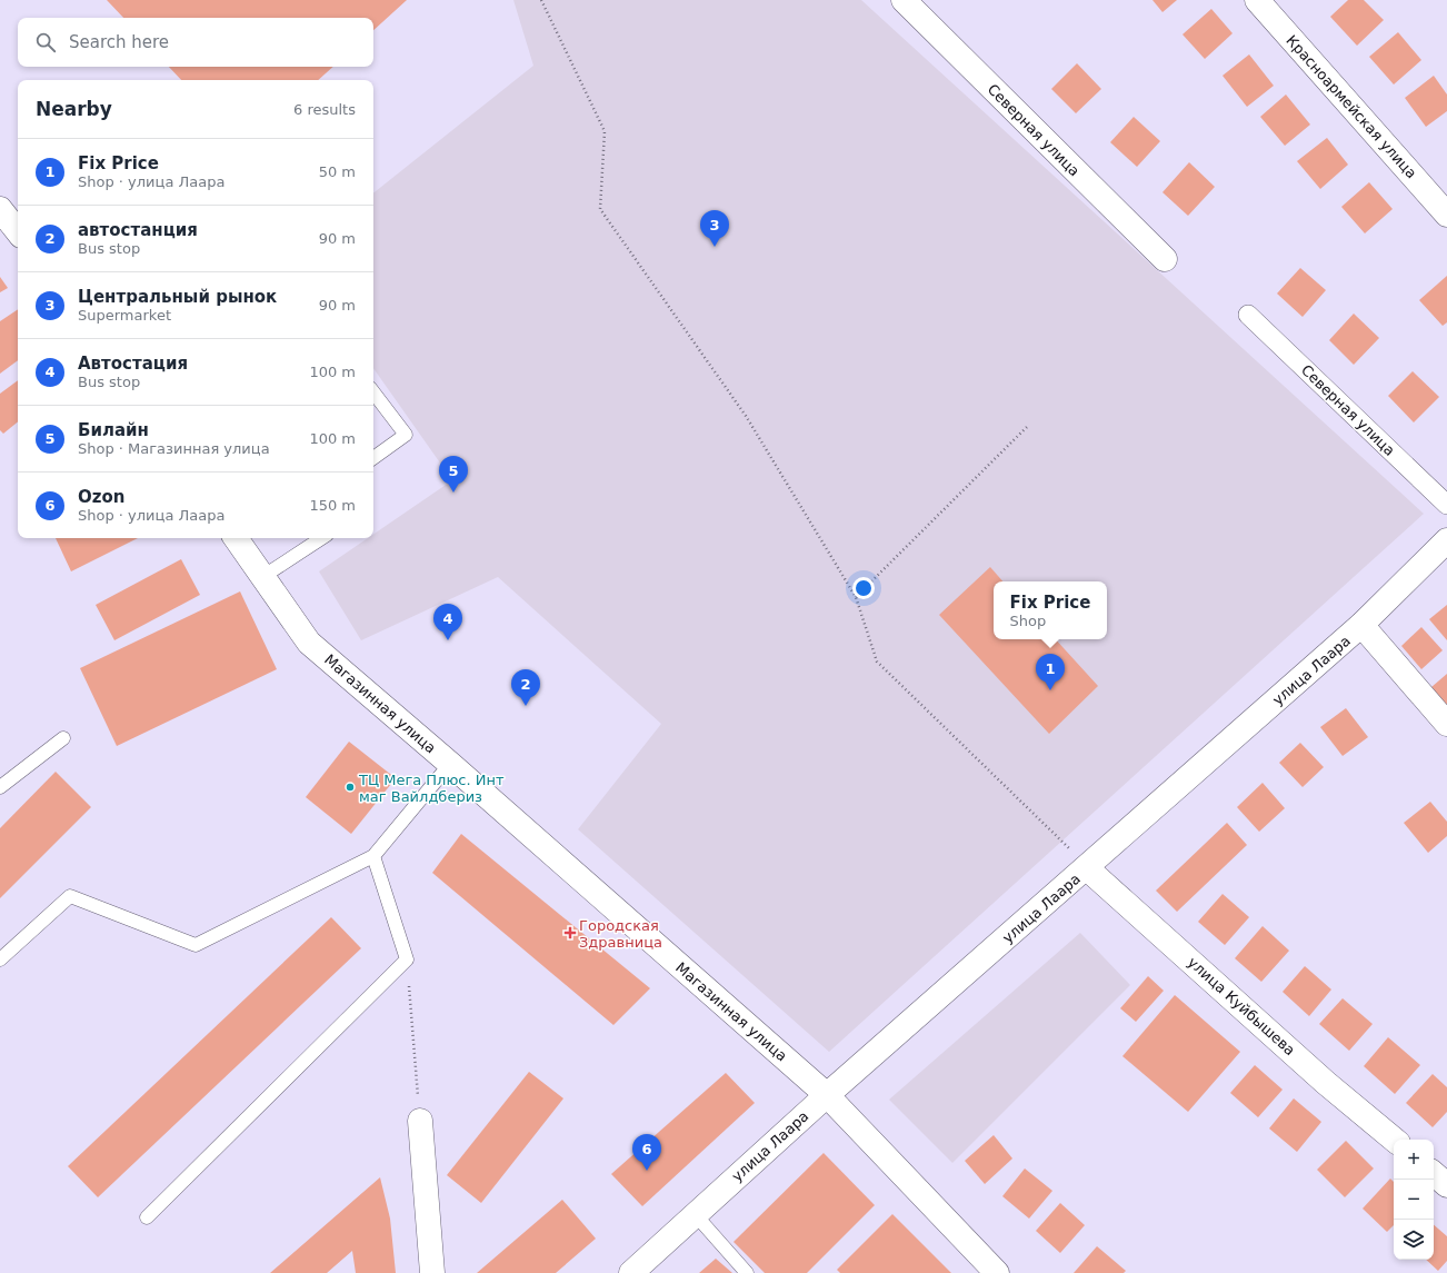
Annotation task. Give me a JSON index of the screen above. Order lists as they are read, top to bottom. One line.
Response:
{"streets":{"street":["Красноармейская улица","Северная улица","улица Лаара","Магазинная улица","улица Куйбышева"]},"crossings":[["улица Лаара","Магазинная улица"],["улица Лаара","улица Куйбышева"]],"places":{"other":["ТЦ Мега Плюс. Инт маг Вайлдбериз"],"health":["Городская Здравница"]},"page":{"search":"Search here","heading":["Nearby","6 results"],"list":[{"mark":"1","name":"Fix Price","note":"Shop · улица Лаара","value":"50 m"},{"mark":"2","name":"автостанция","note":"Bus stop","value":"90 m"},{"mark":"3","name":"Центральный рынок","note":"Supermarket","value":"90 m"},{"mark":"4","name":"Автостация","note":"Bus stop","value":"100 m"},{"mark":"5","name":"Билайн","note":"Shop · Магазинная улица","value":"100 m"},{"mark":"6","name":"Ozon","note":"Shop · улица Лаара","value":"150 m"}],"pins":["3","5","4","1","2","6"],"popup":["Fix Price","Shop"],"map_buttons":["+","−"]}}
